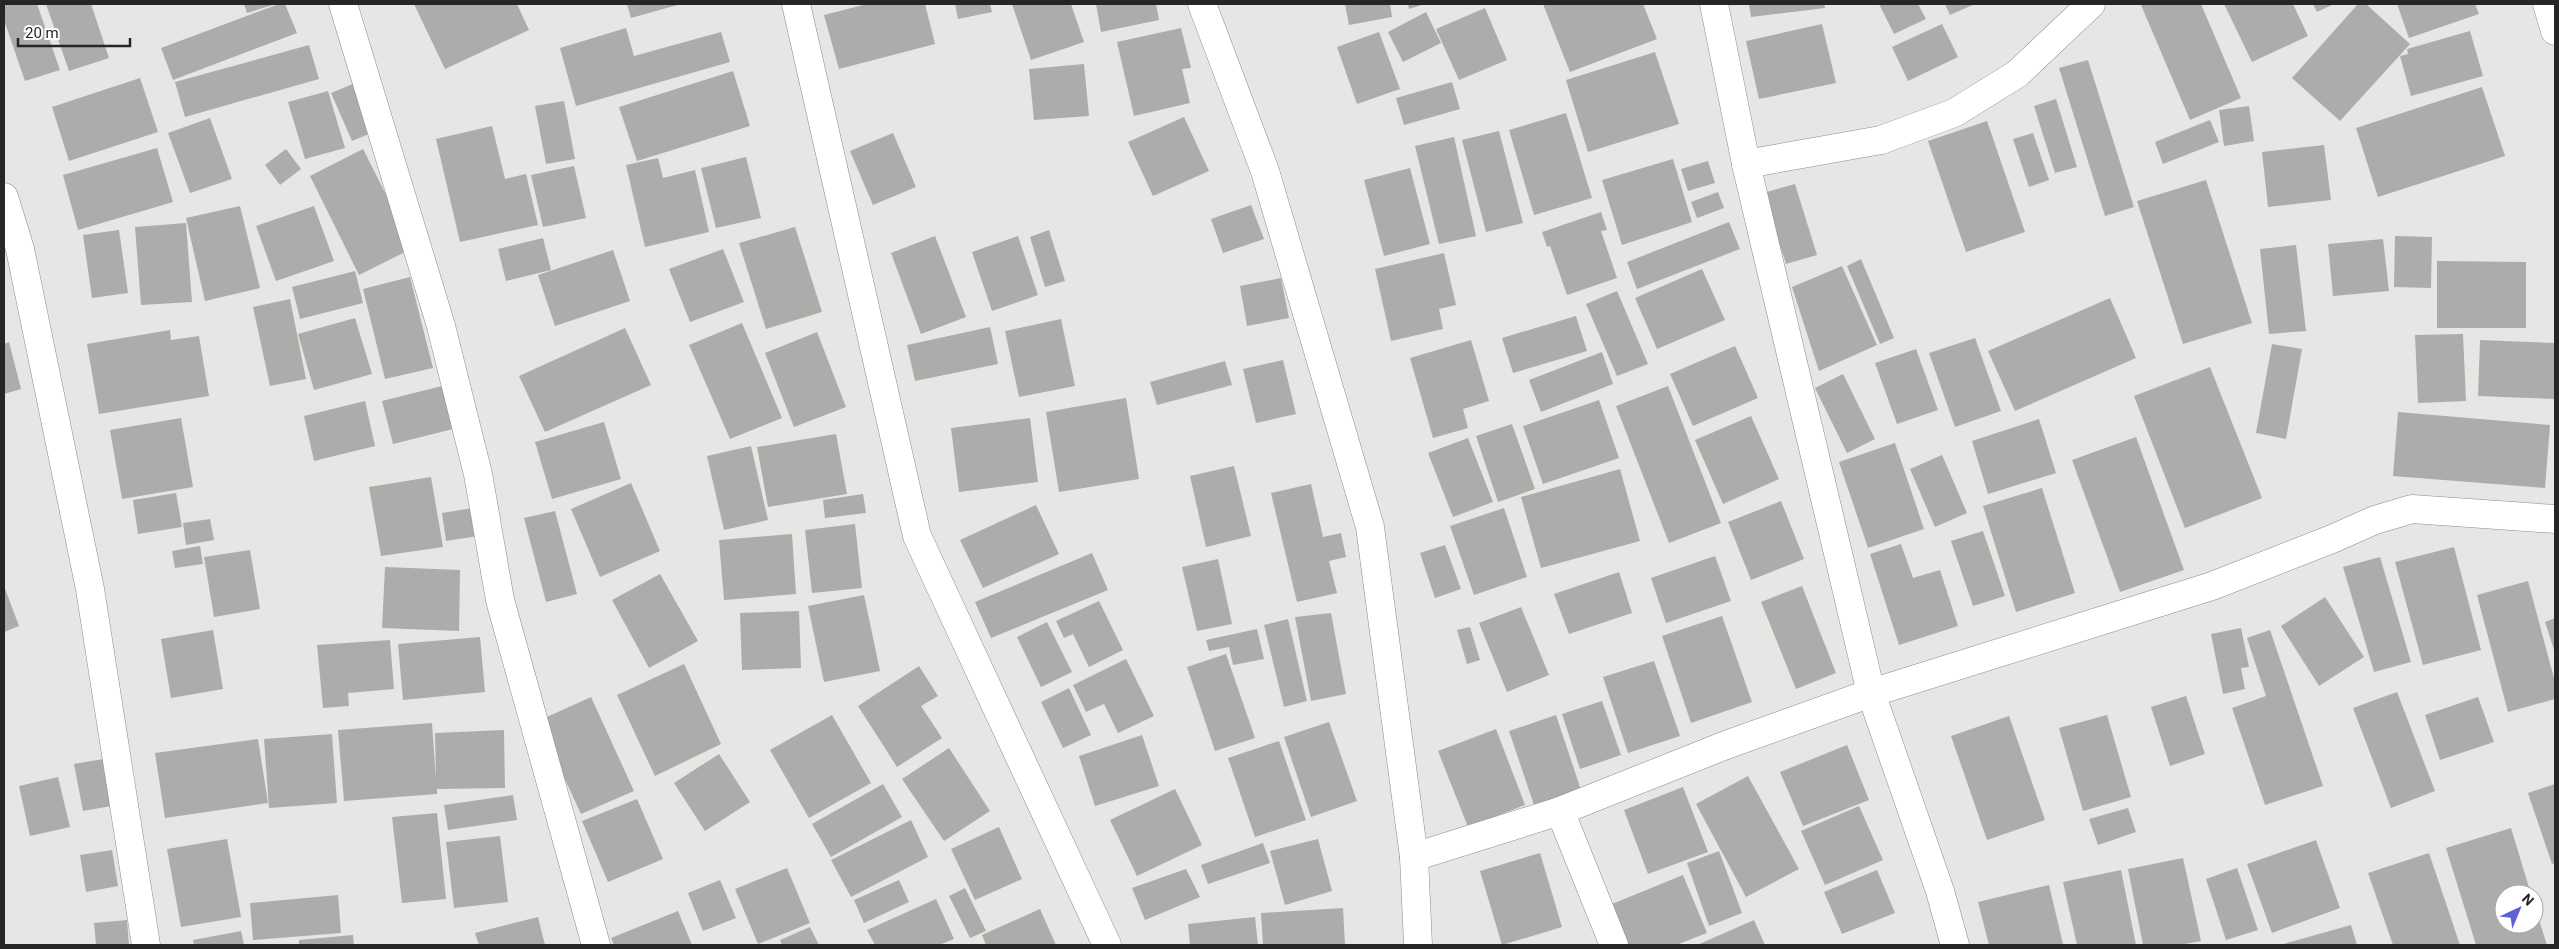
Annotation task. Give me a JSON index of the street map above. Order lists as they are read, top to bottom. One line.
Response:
{"scale_bar":"20 m","north":"top right"}
